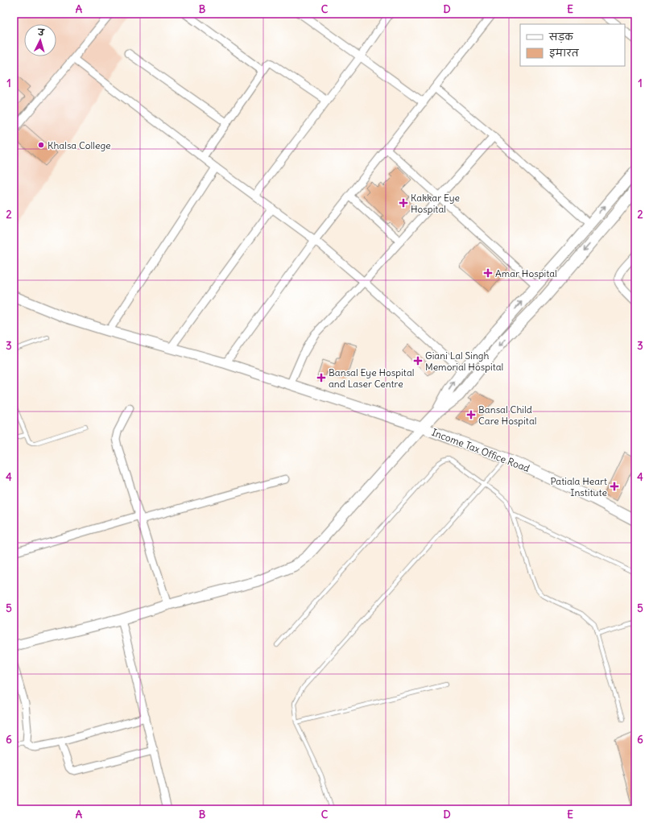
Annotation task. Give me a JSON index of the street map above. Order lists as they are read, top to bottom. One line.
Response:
{"streets":{"main road":["Income Tax Office Road"]},"places":{"other":["Khalsa College"],"health":["Kakkar Eye Hospital","Amar Hospital","Giani Lal Singh Memorial Hospital","Bansal Eye Hospital and Laser Centre","Bansal Child Care Hospital","Patiala Heart Institute"]},"legend":["सड़क","इमारत"],"north":"top","grid":{"columns":["A","B","C","D","E"],"rows":["1","2","3","4","5","6"]}}
